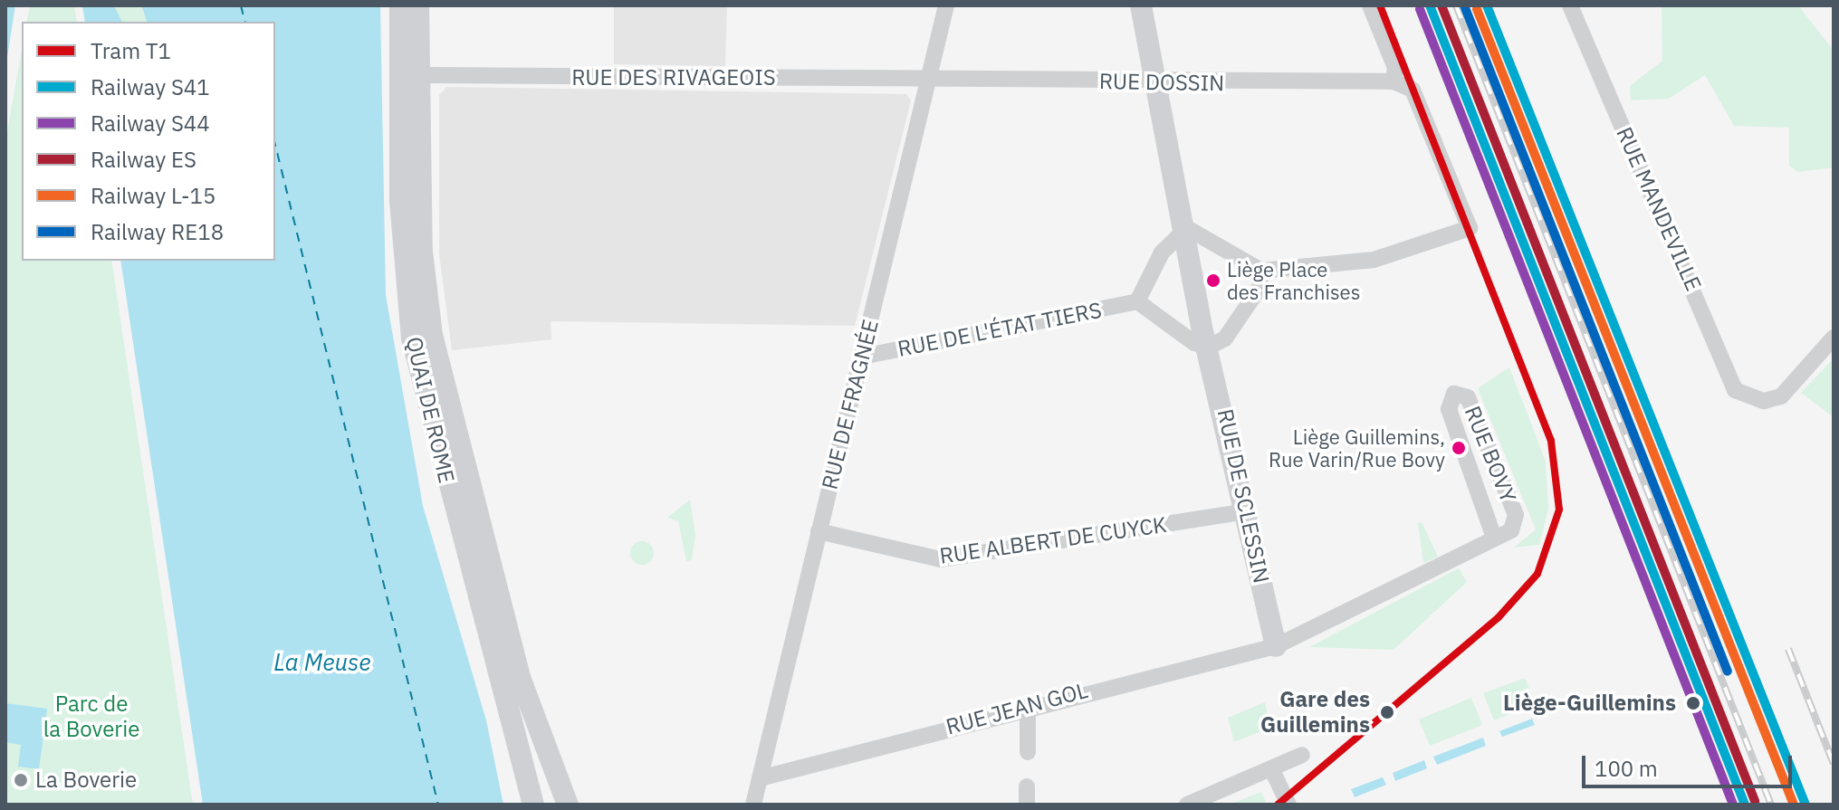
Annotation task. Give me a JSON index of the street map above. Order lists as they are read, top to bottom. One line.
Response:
{"streets":{"main road":["QUAI DE ROME","RUE DE SCLESSIN"],"street":["RUE DES RIVAGEOIS","RUE DOSSIN","RUE MANDEVILLE","RUE DE L'ÉTAT TIERS","RUE DE FRAGNÉE","RUE BOVY","RUE ALBERT DE CUYCK","RUE JEAN GOL"]},"crossings":[["RUE DES RIVAGEOIS","RUE DOSSIN"],["RUE DES RIVAGEOIS","RUE DE FRAGNÉE"],["RUE DES RIVAGEOIS","QUAI DE ROME"],["RUE DOSSIN","RUE DE FRAGNÉE"],["RUE DOSSIN","RUE DE SCLESSIN"],["RUE DE L'ÉTAT TIERS","RUE DE FRAGNÉE"],["RUE DE FRAGNÉE","RUE ALBERT DE CUYCK"],["RUE DE FRAGNÉE","RUE JEAN GOL"],["RUE BOVY","RUE DE SCLESSIN"],["RUE BOVY","RUE JEAN GOL"],["RUE DE SCLESSIN","RUE ALBERT DE CUYCK"],["RUE DE SCLESSIN","RUE JEAN GOL"]],"water":["La Meuse"],"parks":["Parc de la Boverie"],"places":["Liège Place des Franchises","Liège Guillemins, Rue Varin/Rue Bovy","Liège-Guillemins","Gare des Guillemins","La Boverie"],"lines":["tram line T1","rail line S41","rail line ES","rail line RE18","rail line S44","rail line L-15"],"legend":["Tram T1","Railway S41","Railway S44","Railway ES","Railway L-15","Railway RE18"],"scale_bar":"100 m"}
